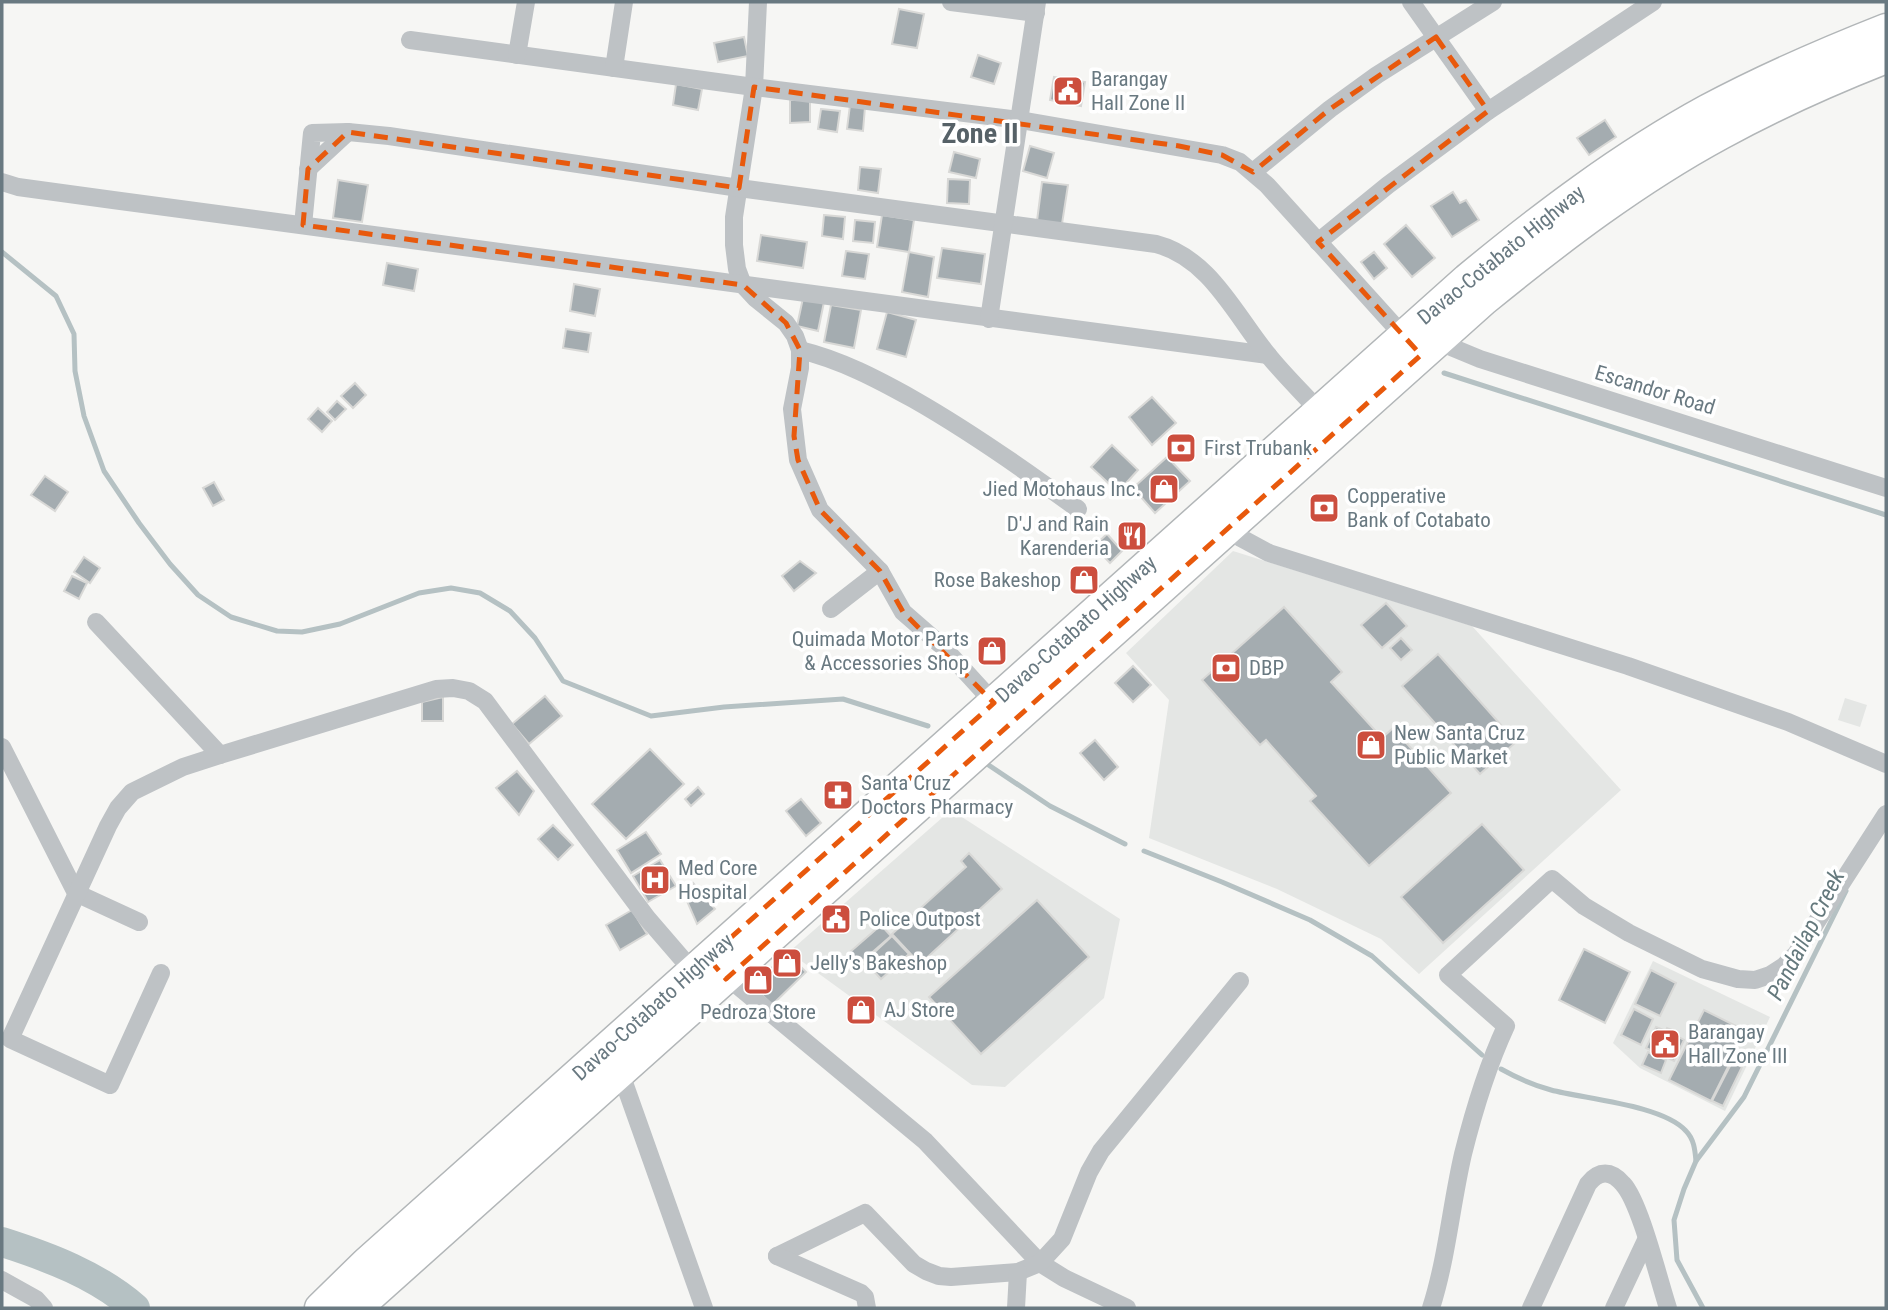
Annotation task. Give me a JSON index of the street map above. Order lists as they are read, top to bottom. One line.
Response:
{"streets":{"highway":["Davao-Cotabato Highway"],"street":["Escandor Road"]},"crossings":[["Davao-Cotabato Highway","Escandor Road"]],"districts":["Zone II"],"water":["Pandailap Creek"],"places":{"public building":["Barangay Hall Zone II","Police Outpost","Barangay Hall Zone III"],"bank":["First Trubank","Copperative Bank of Cotabato","DBP"],"shop":["Jied Motohaus Inc.","Rose Bakeshop","Quimada Motor Parts & Accessories Shop","New Santa Cruz Public Market","Jelly's Bakeshop","Pedroza Store","AJ Store"],"restaurant":["D'J and Rain Karenderia"],"pharmacy":["Santa Cruz Doctors Pharmacy"],"hospital":["Med Core Hospital"]}}
